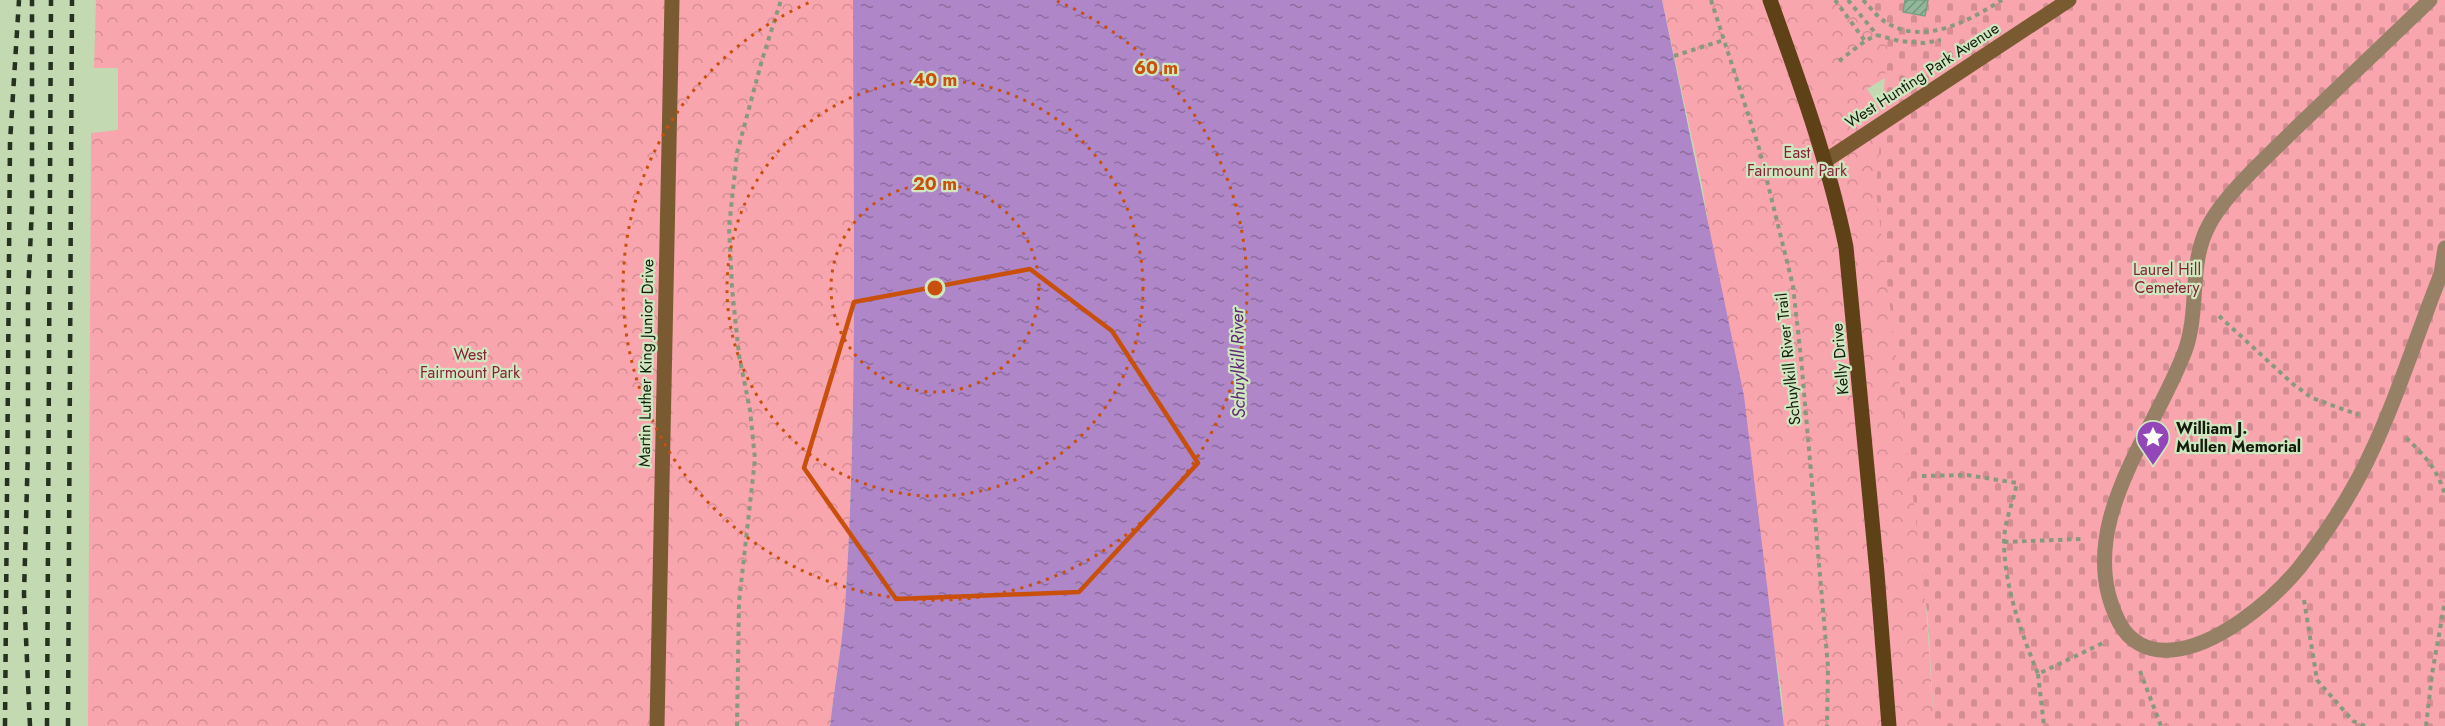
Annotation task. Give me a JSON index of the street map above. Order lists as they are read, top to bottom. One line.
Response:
{"streets":{"main road":["West Hunting Park Avenue","Kelly Drive","Martin Luther King Junior Drive"],"path":["Schuylkill River Trail"]},"crossings":[["West Hunting Park Avenue","Kelly Drive"]],"water":["Schuylkill River"],"parks":["East Fairmount Park","Laurel Hill Cemetery","West Fairmount Park"],"places":{"place":["William J. Mullen Memorial"]},"rings":["60 m","40 m","20 m"]}
